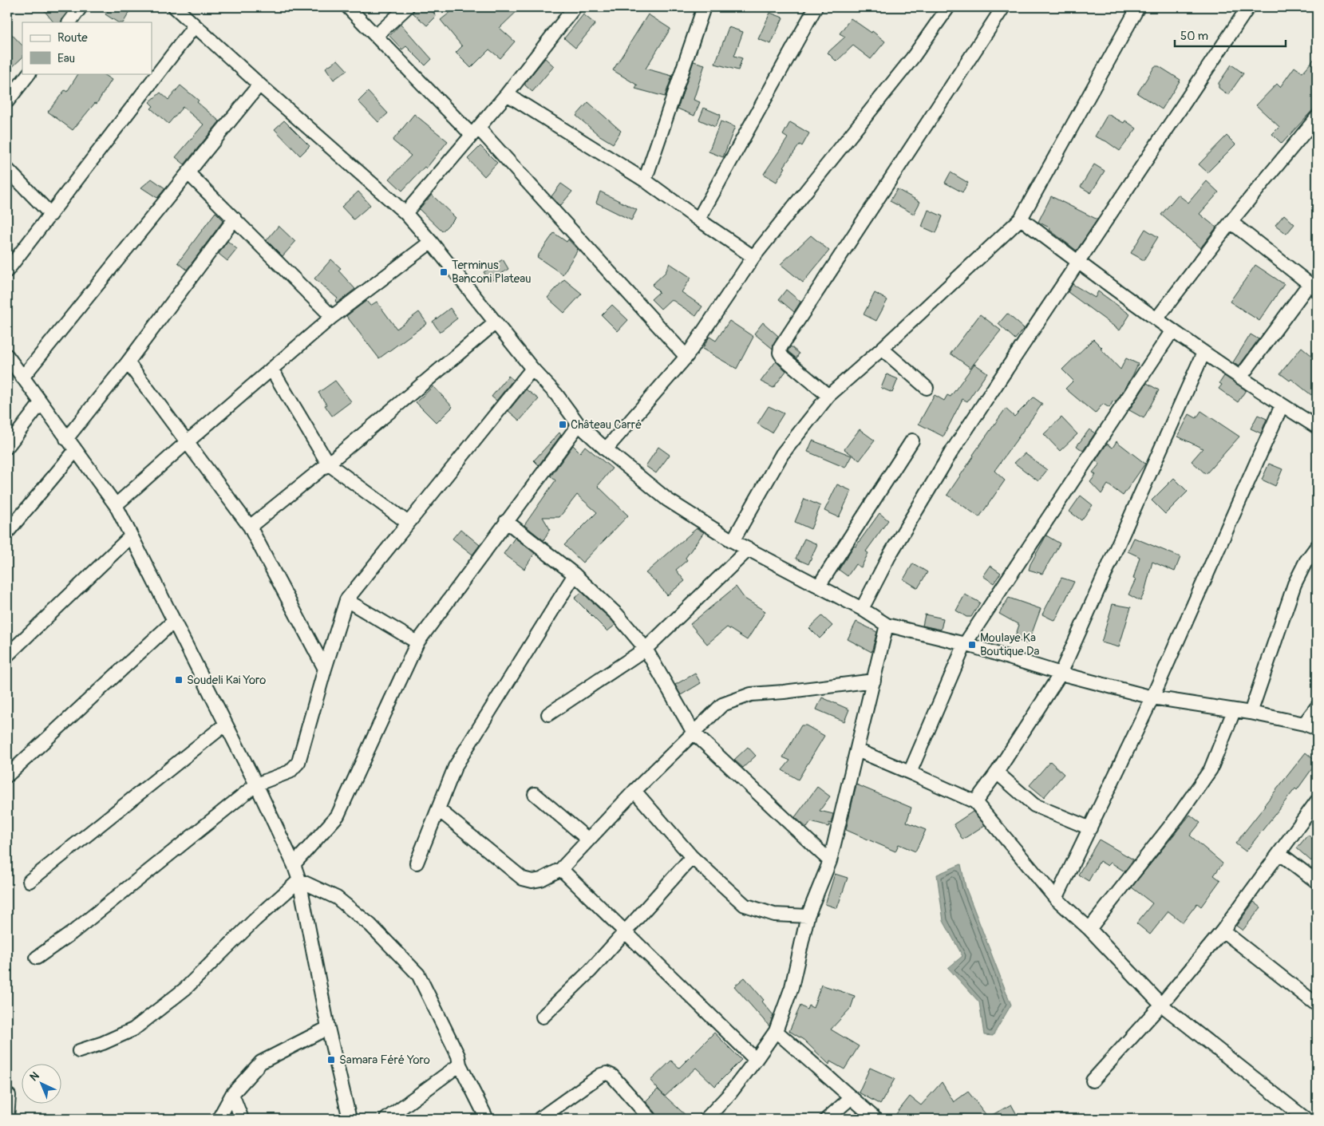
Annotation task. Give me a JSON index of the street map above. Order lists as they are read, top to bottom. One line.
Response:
{"places":{"transit":["Terminus Banconi Plateau","Château Carré","Moulaye Ka Boutique Da","Soudeli Kai Yoro","Samara Féré Yoro"]},"legend":["Route","Eau"],"scale_bar":"50 m","north":"top left"}
